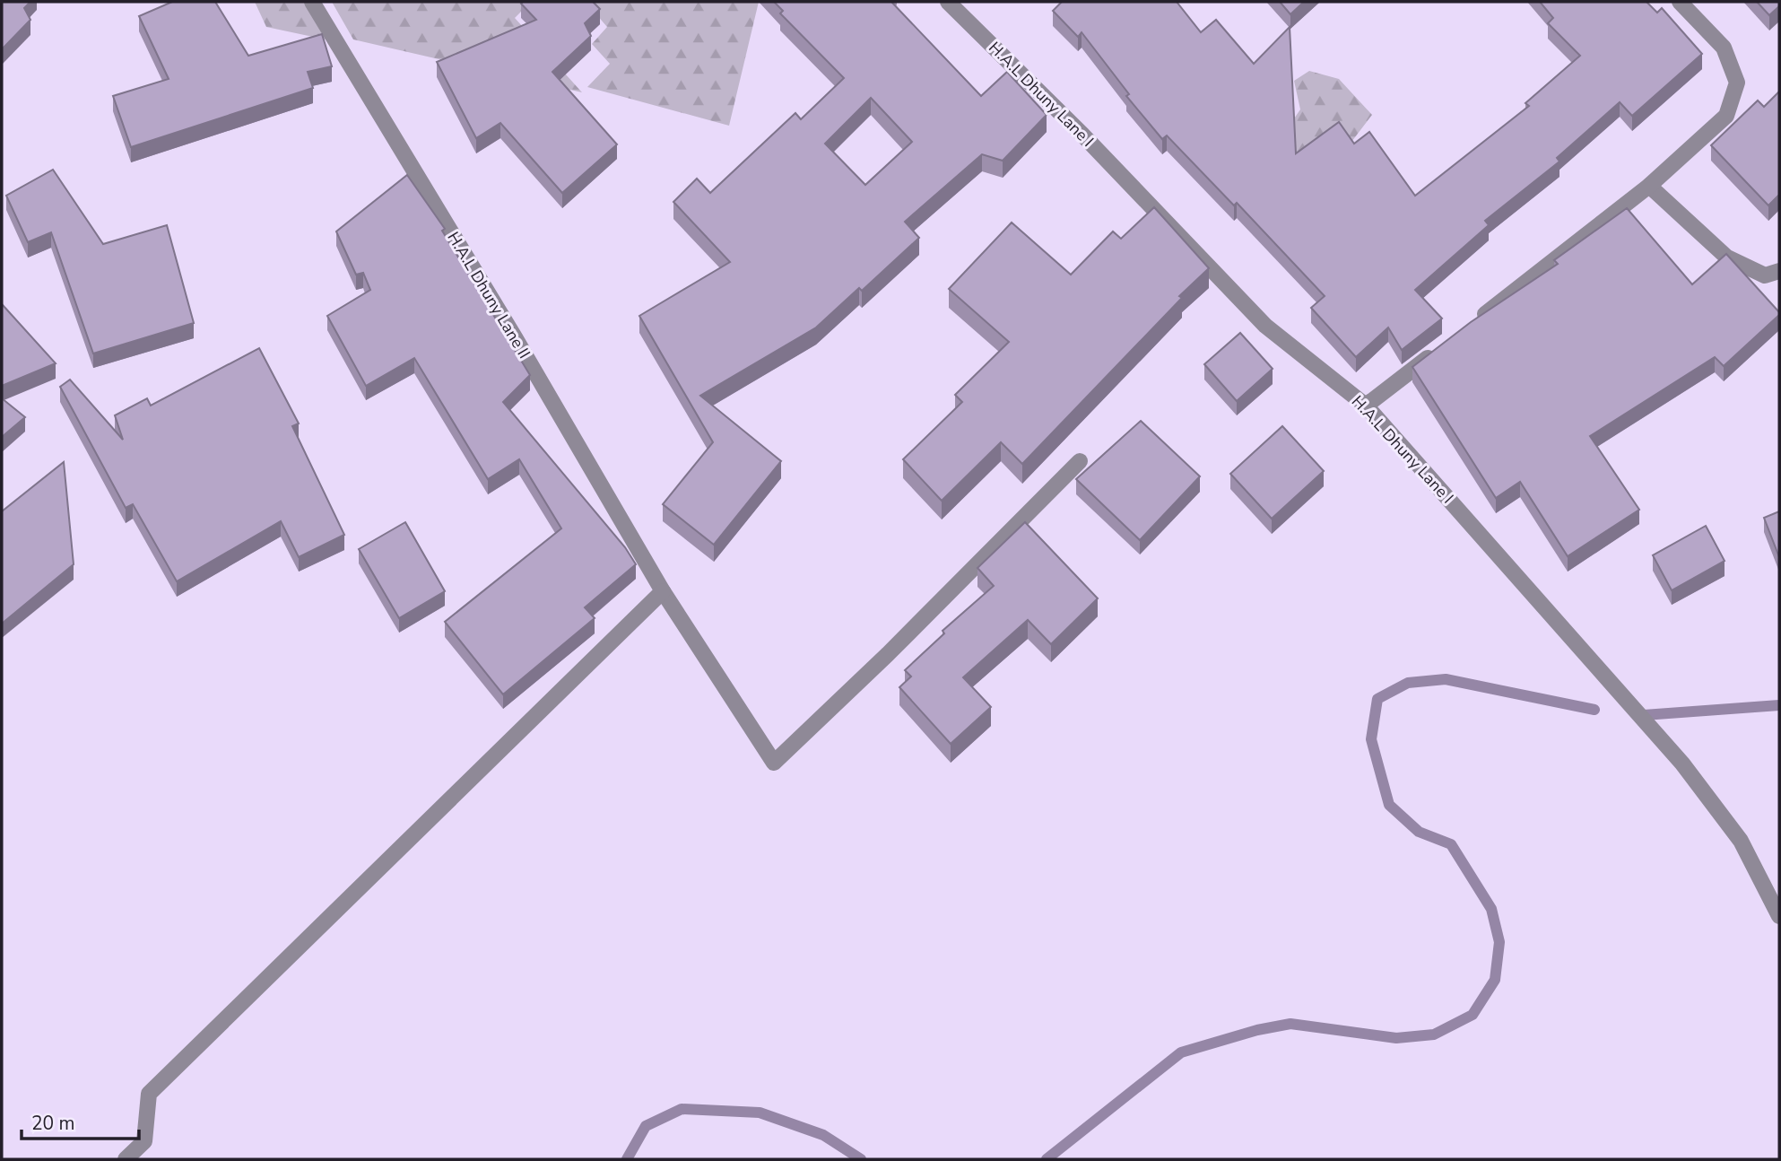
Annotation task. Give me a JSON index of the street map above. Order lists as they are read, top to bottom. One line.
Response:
{"streets":{"street":["H.A.L Dhuny Lane I","H.A.L Dhuny Lane II"]},"scale_bar":"20 m"}
